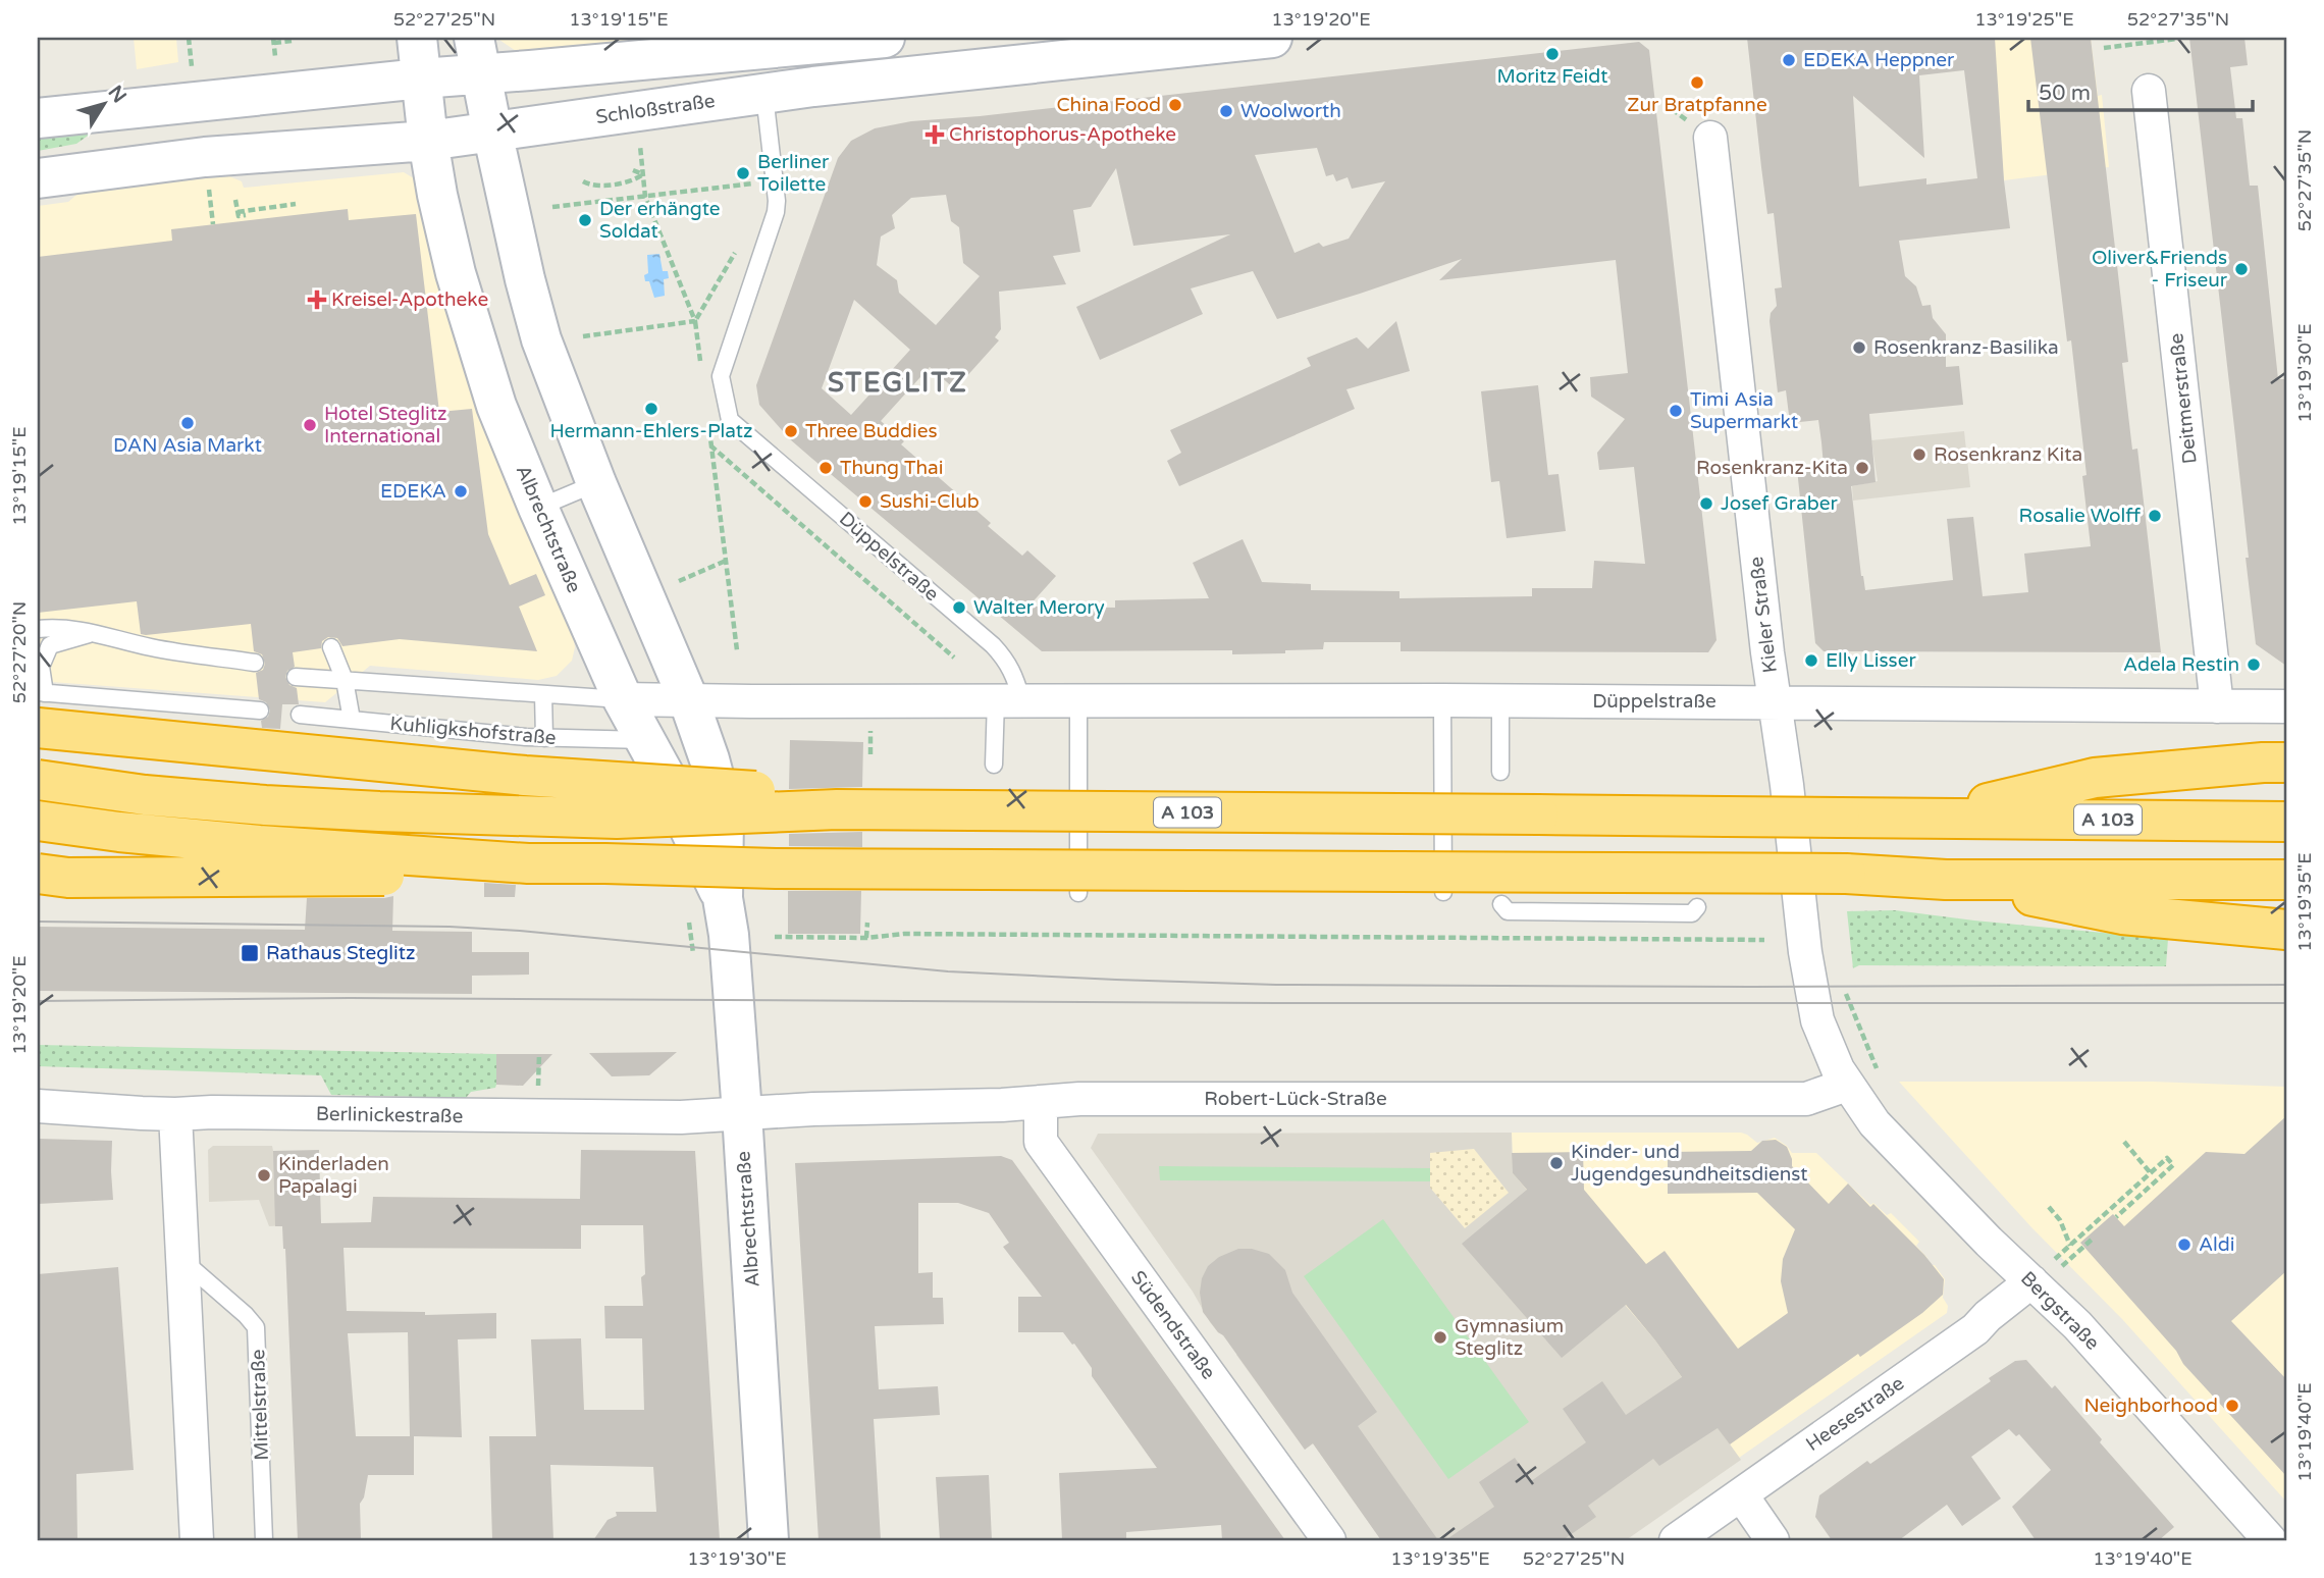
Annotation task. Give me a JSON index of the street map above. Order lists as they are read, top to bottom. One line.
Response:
{"streets":{"highway":["A 103"],"main road":["Schloßstraße","Albrechtstraße"],"street":["Deitmerstraße","Düppelstraße","Kieler Straße","Robert-Lück-Straße","Berlinickestraße","Bergstraße","Südendstraße","Heesestraße"],"lane":["Kuhligkshofstraße","Mittelstraße"]},"crossings":[["Schloßstraße","Albrechtstraße"],["Schloßstraße","Düppelstraße"],["Deitmerstraße","Düppelstraße"],["Albrechtstraße","Düppelstraße"],["Albrechtstraße","Kuhligkshofstraße"],["Albrechtstraße","Robert-Lück-Straße"],["Albrechtstraße","Berlinickestraße"],["Düppelstraße","Kieler Straße"],["Düppelstraße","Kuhligkshofstraße"],["Kieler Straße","Robert-Lück-Straße"],["Kieler Straße","Bergstraße"],["Robert-Lück-Straße","Berlinickestraße"],["Robert-Lück-Straße","Bergstraße"],["Robert-Lück-Straße","Südendstraße"],["Bergstraße","Heesestraße"]],"districts":["STEGLITZ"],"places":{"other":["Moritz Feidt","EDEKA Heppner","Zur Bratpfanne","China Food","Woolworth","Berliner Toilette","Der erhängte Soldat","Oliver&Friends - Friseur","Rosenkranz-Basilika","Hermann-Ehlers-Platz","Timi Asia Supermarkt","DAN Asia Markt","Hotel Steglitz International","Three Buddies","Rosenkranz Kita","Thung Thai","Rosenkranz-Kita","EDEKA","Sushi-Club","Josef Graber","Rosalie Wolff","Walter Merory","Elly Lisser","Adela Restin","Kinder- und Jugendgesundheitsdienst","Kinderladen Papalagi","Aldi","Gymnasium Steglitz","Neighborhood"],"health":["Christophorus-Apotheke","Kreisel-Apotheke"],"transit":["Rathaus Steglitz"]},"scale_bar":"50 m","north":"top right","coordinates":["52°27'25\"N","13°19'15\"E","13°19'20\"E","13°19'25\"E","52°27'35\"N","13°19'30\"E","52°27'20\"N","13°19'35\"E","13°19'40\"E"]}
